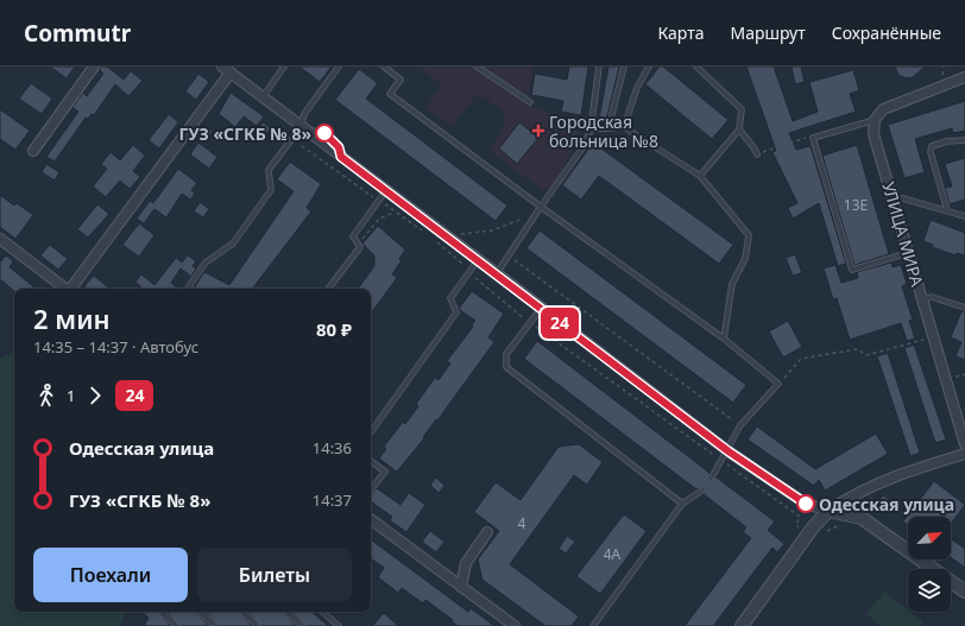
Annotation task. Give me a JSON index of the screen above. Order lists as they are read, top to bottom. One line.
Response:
{"streets":{"street":["УЛИЦА МИРА"]},"places":{"health":["Городская больница №8"],"other":["ГУЗ «СГКБ № 8»","Одесская улица"]},"lines":["bus line 24"],"house_numbers":["13Е","4","4А"],"north":"top right","page":{"header":"Commutr","nav":["Карта","Маршрут","Сохранённые"],"on_map":"24","heading":["2 мин","14:35 – 14:37 · Автобус","80 ₽"],"legs":["1","24"],"list":[{"name":"Одесская улица","value":"14:36"},{"name":"ГУЗ «СГКБ № 8»","value":"14:37"}],"buttons":["Поехали","Билеты"]}}
